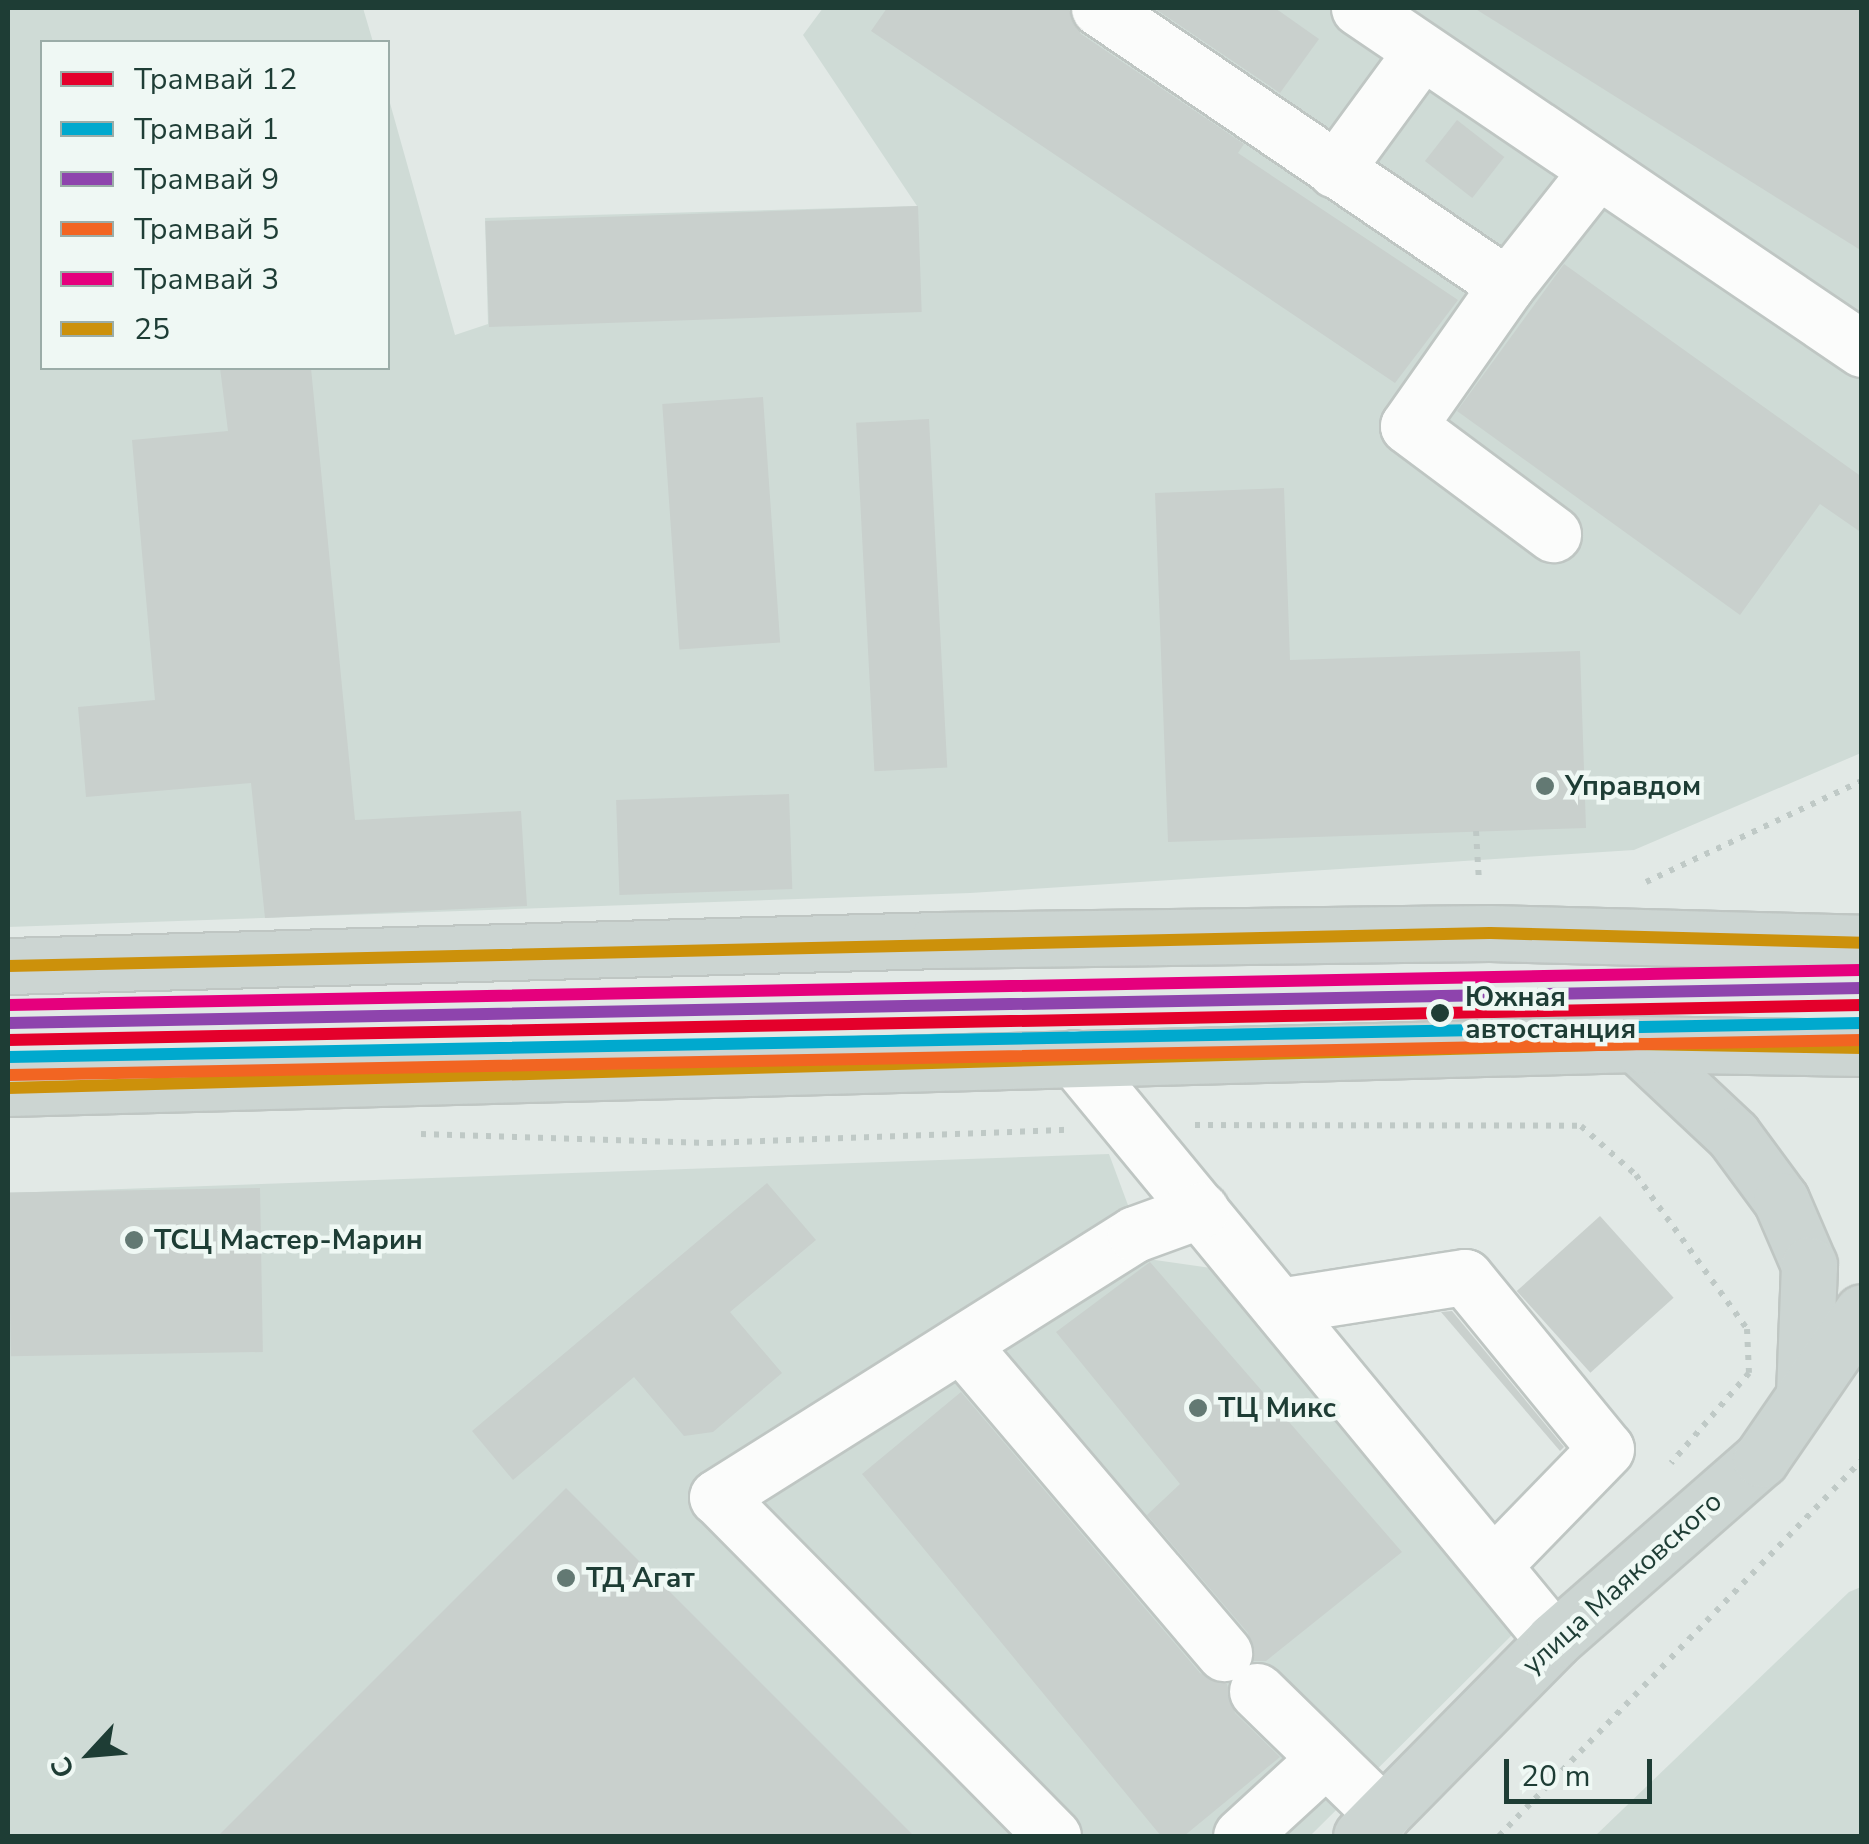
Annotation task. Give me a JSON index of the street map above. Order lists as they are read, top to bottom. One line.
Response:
{"streets":{"main road":["улица Маяковского"]},"places":["Управдом","Южная автостанция","ТСЦ Мастер-Марин","ТЦ Микс","ТД Агат"],"lines":["transit line 25","tram line 3","tram line 9","tram line 12","tram line 1","tram line 5"],"legend":["Трамвай 12","Трамвай 1","Трамвай 9","Трамвай 5","Трамвай 3","25"],"scale_bar":"20 m","north":"bottom left"}
